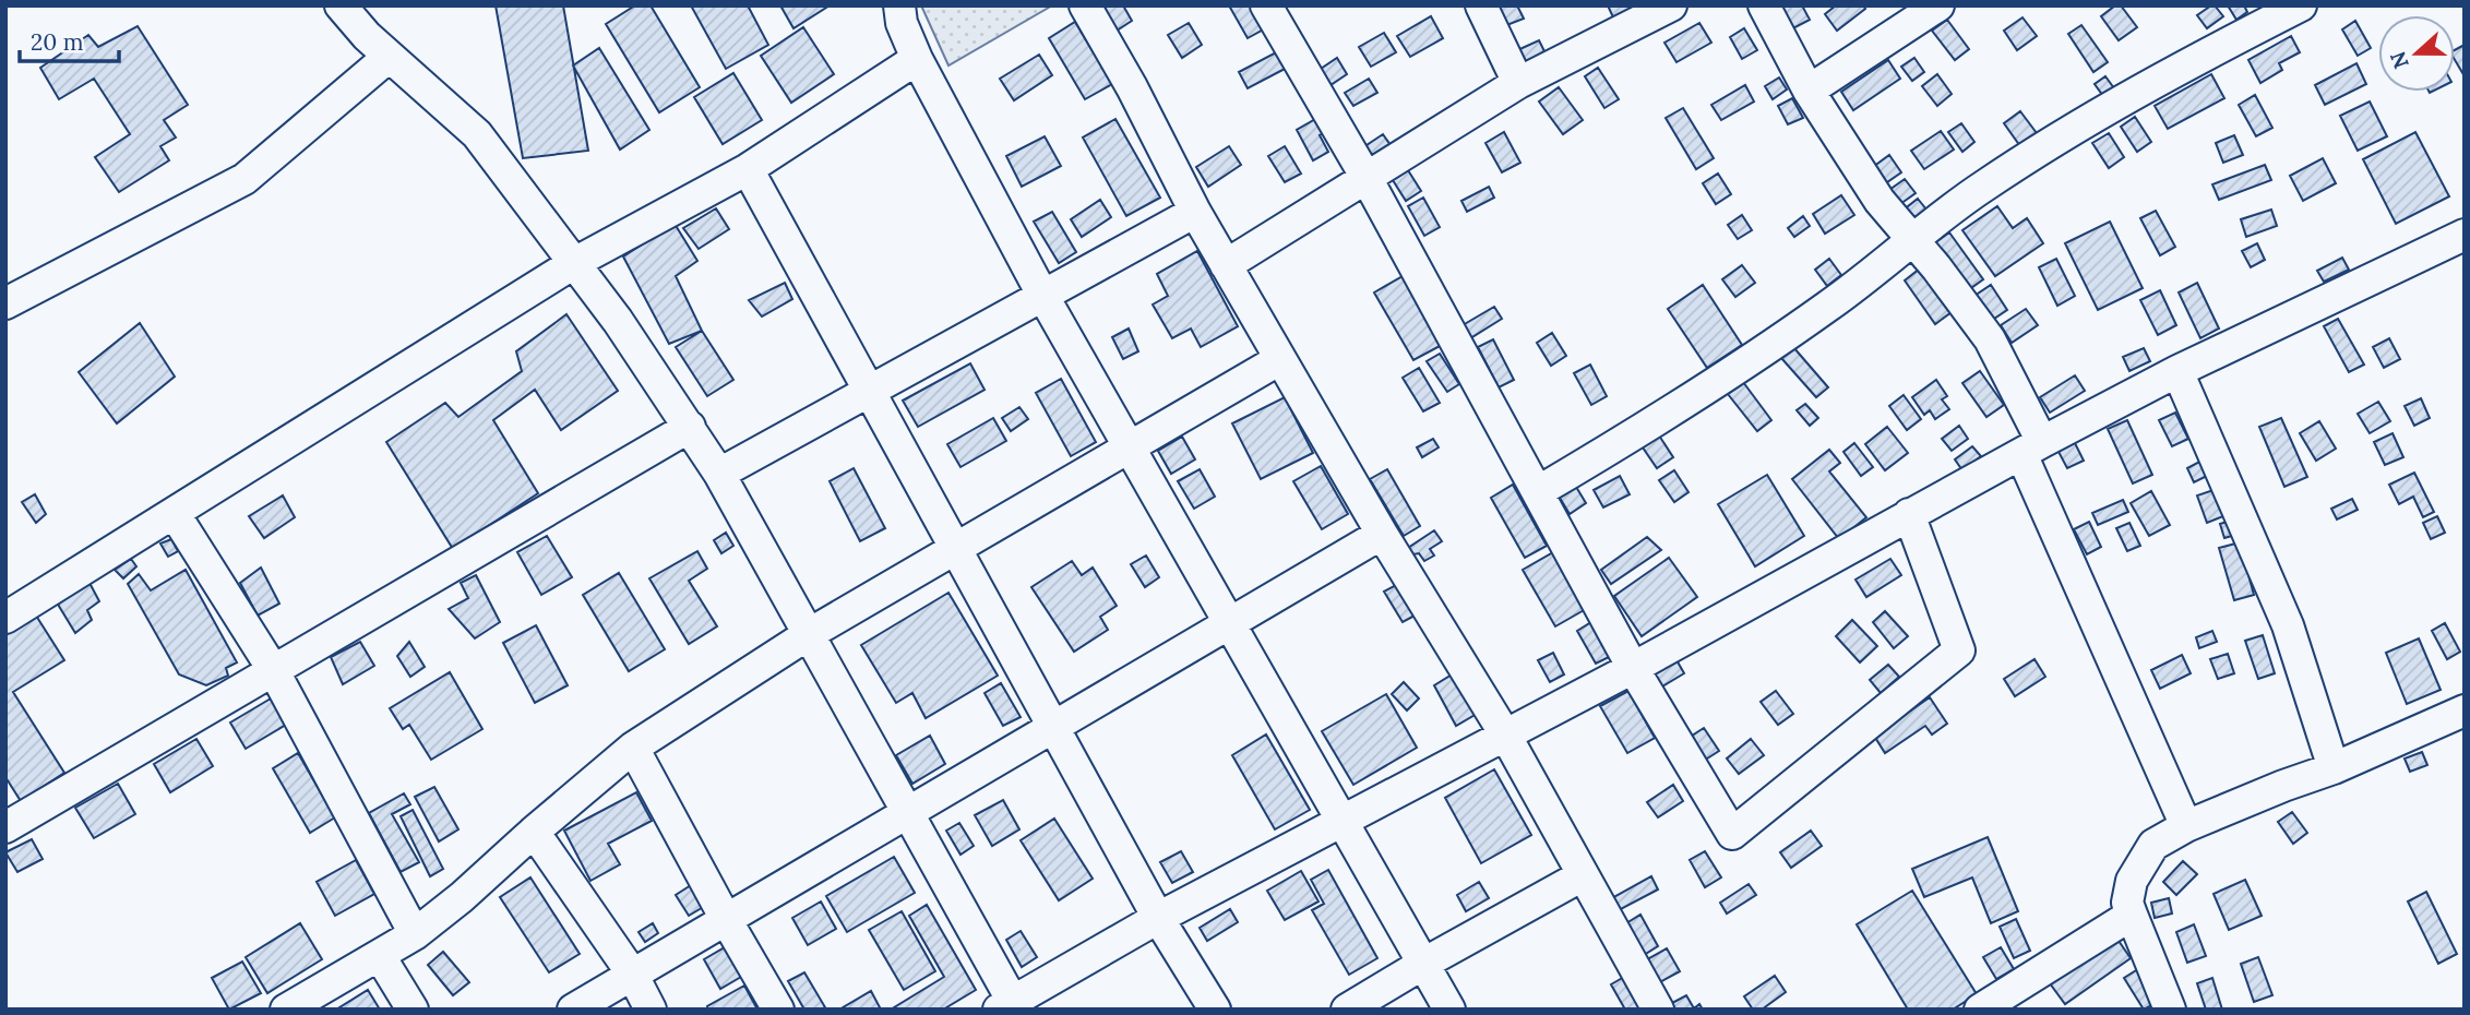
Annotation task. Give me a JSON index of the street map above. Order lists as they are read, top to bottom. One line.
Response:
{"scale_bar":"20 m","north":"left"}
